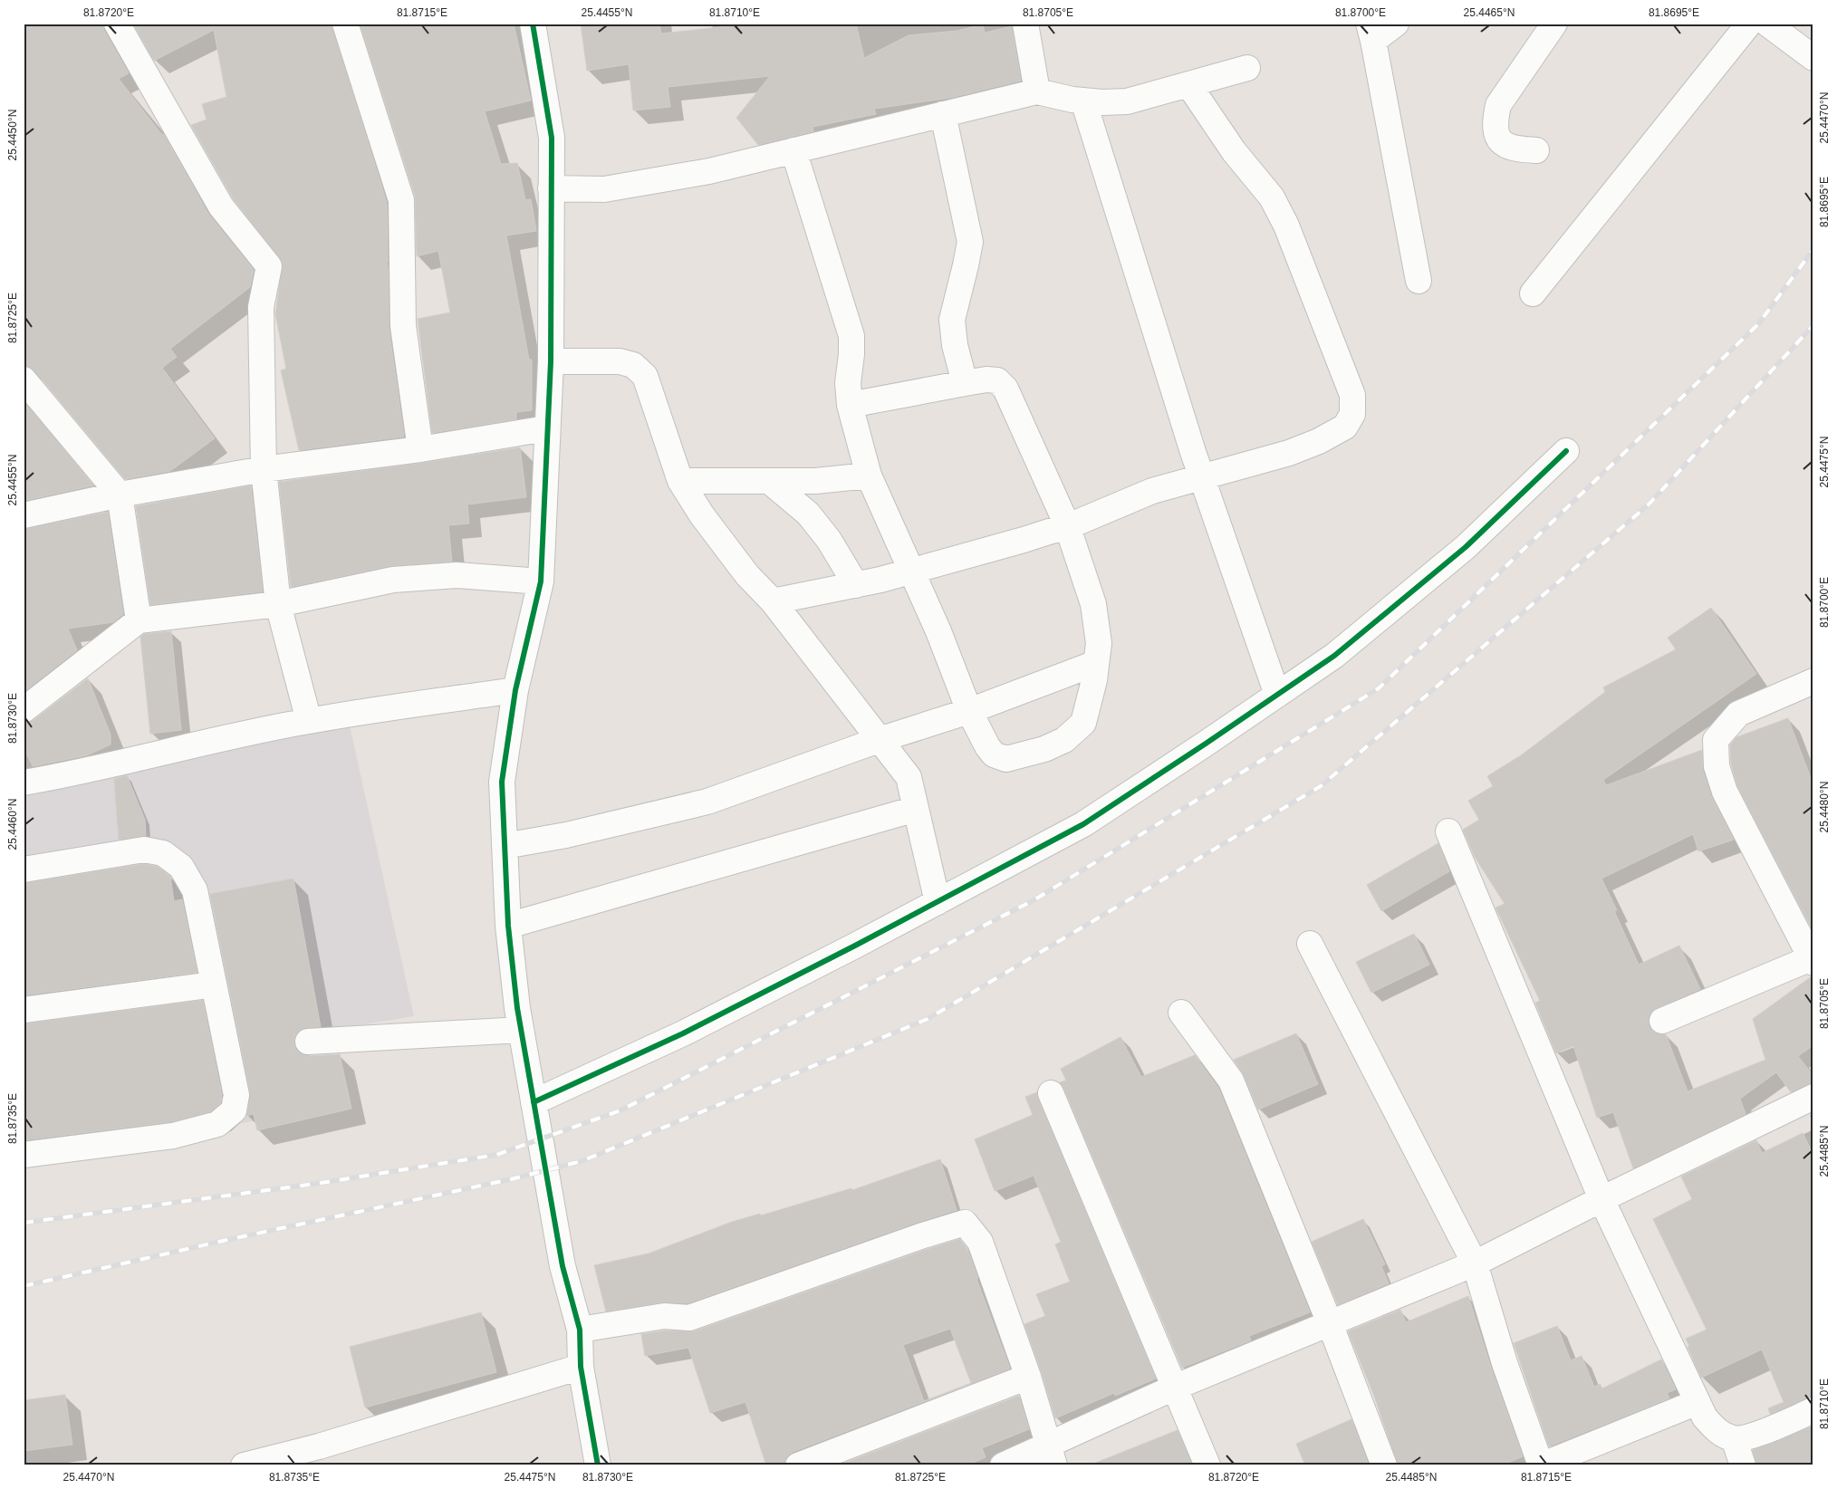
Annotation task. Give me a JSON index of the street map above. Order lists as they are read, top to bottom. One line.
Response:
{"coordinates":["81.8720°E","81.8715°E","25.4455°N","81.8710°E","81.8705°E","81.8700°E","25.4465°N","81.8695°E","25.4470°N","25.4450°N","81.8725°E","25.4475°N","81.8730°E","25.4480°N","25.4460°N","81.8735°E","25.4485°N"]}
